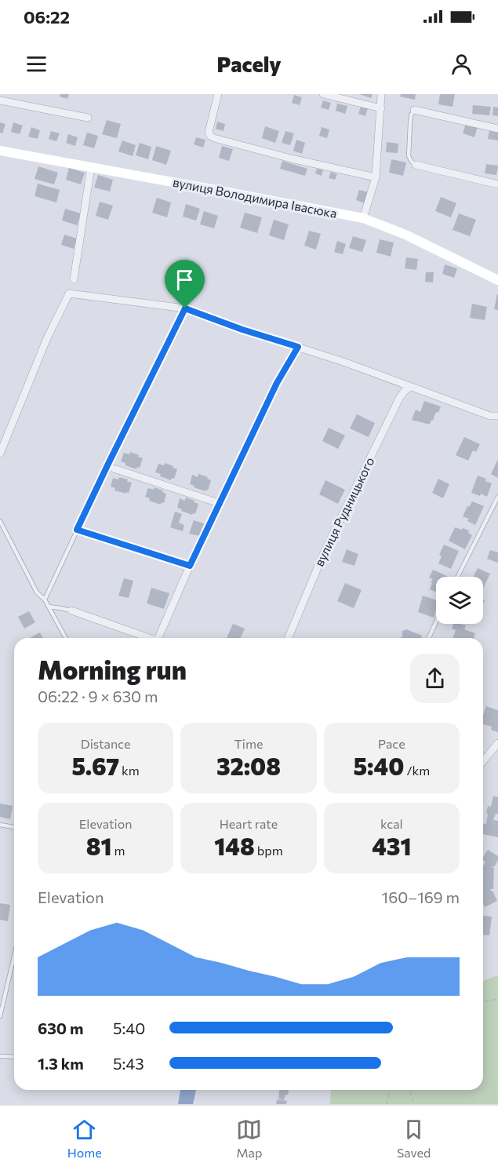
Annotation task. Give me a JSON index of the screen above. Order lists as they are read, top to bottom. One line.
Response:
{"streets":{"street":["вулиця Володимира Івасюка","вулиця Рудницького"]},"page":{"status":"06:22","header":"Pacely","heading":["Morning run","06:22 · 9 × 630 m"],"stats":[["Distance","5.67 km"],["Time","32:08"],["Pace","5:40 /km"],["Elevation","81 m"],["Heart rate","148 bpm"],["kcal","431"]],"chart":["Elevation","160–169 m"],"list":[{"name":"630 m","note":"5:40"},{"name":"1.3 km","note":"5:43"}],"tabs":["Home","Map","Saved"]}}
